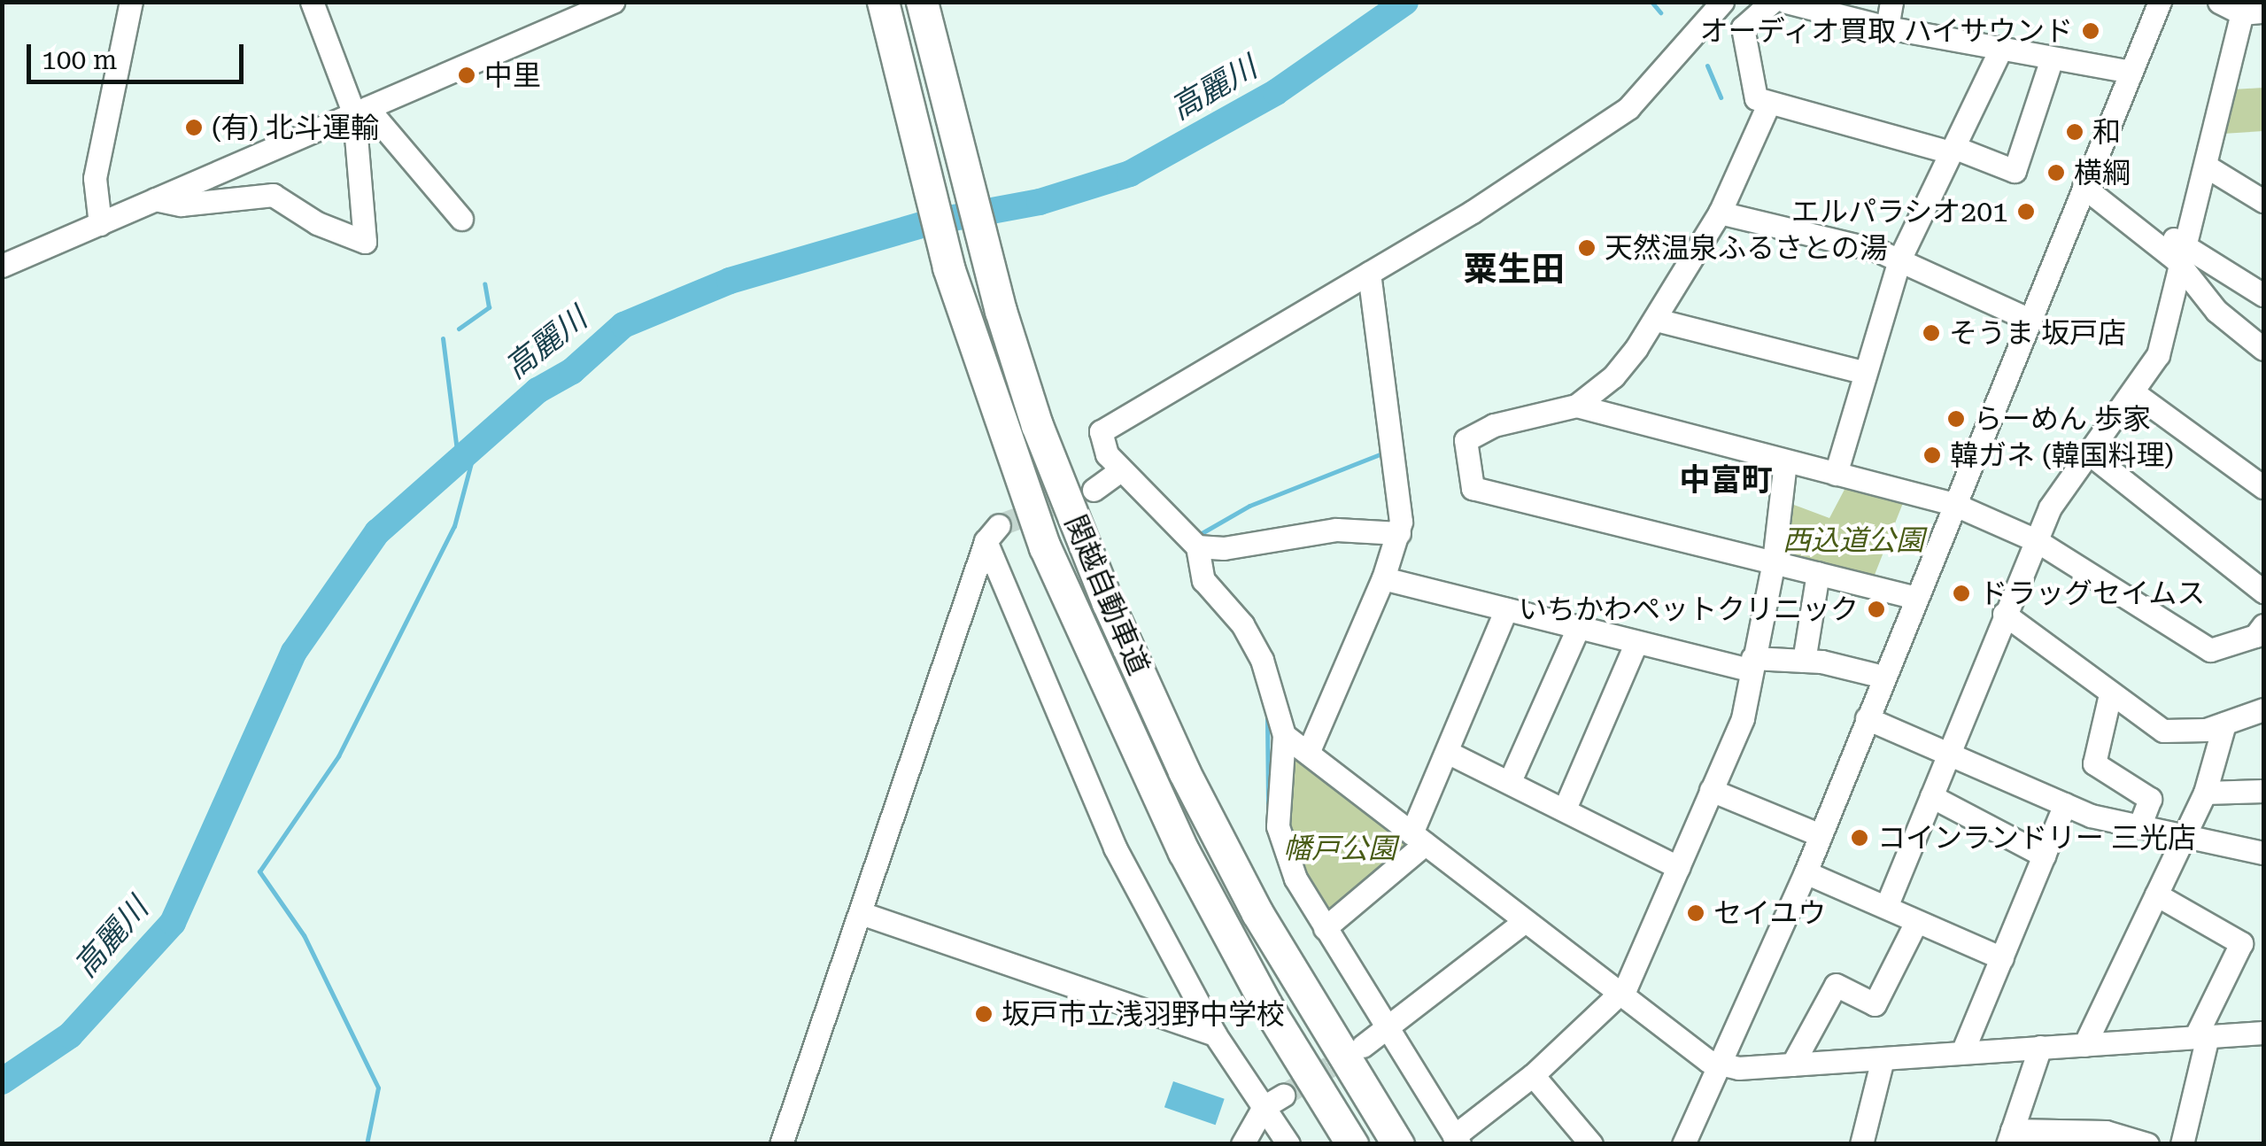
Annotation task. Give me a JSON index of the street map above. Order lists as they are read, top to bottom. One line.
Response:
{"streets":{"highway":["関越自動車道"]},"districts":["粟生田","中富町"],"water":["高麗川"],"parks":["西込道公園","幡戸公園"],"places":["オーディオ買取 ハイサウンド","中里","(有) 北斗運輸","和","横綱","エルパラシオ201","天然温泉ふるさとの湯","そうま 坂戸店","らーめん 歩家","韓ガネ (韓国料理)","ドラッグセイムス","いちかわペットクリニック","コインランドリー 三光店","セイユウ","坂戸市立浅羽野中学校"],"scale_bar":"100 m"}
